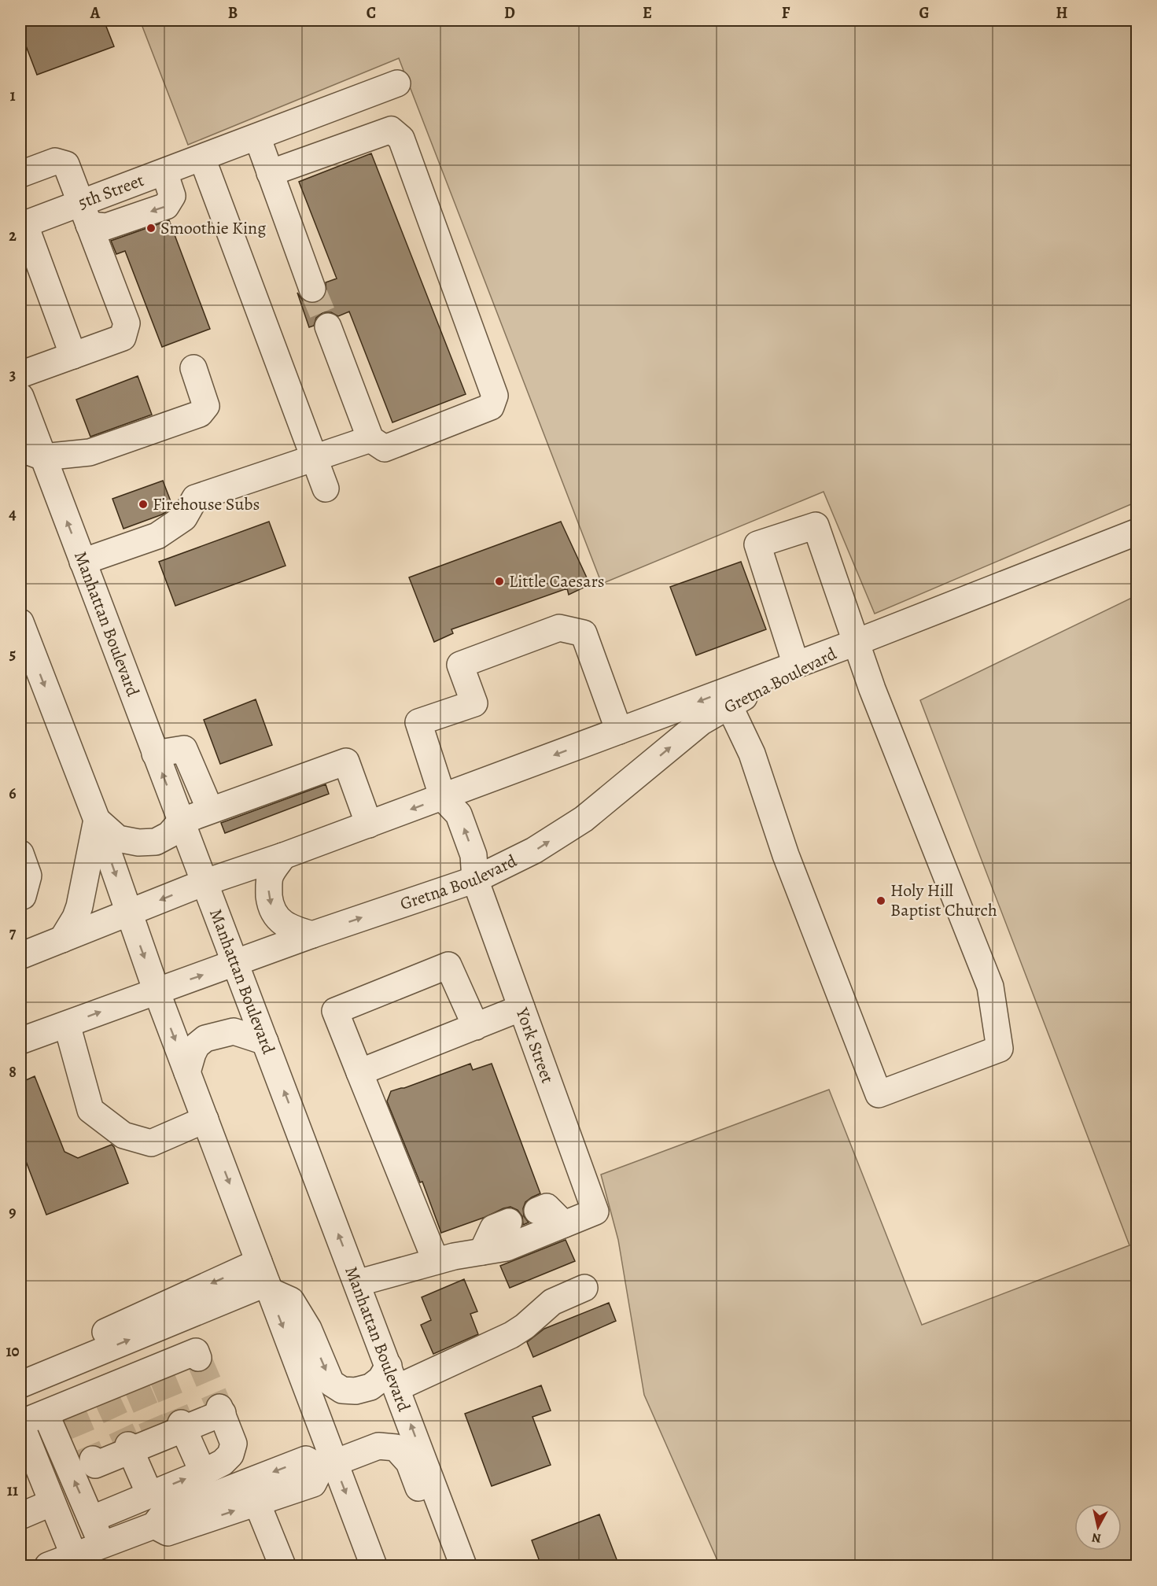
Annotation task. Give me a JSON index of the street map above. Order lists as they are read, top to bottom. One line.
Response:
{"streets":{"street":["5th Street","Manhattan Boulevard","Gretna Boulevard","York Street"]},"crossings":[["Manhattan Boulevard","Gretna Boulevard"],["Gretna Boulevard","York Street"]],"places":["Smoothie King","Firehouse Subs","Little Caesars","Holy Hill Baptist Church"],"north":"bottom","grid":{"columns":["A","B","C","D","E","F","G","H"],"rows":["1","2","3","4","5","6","7","8","9","10","11"]}}
